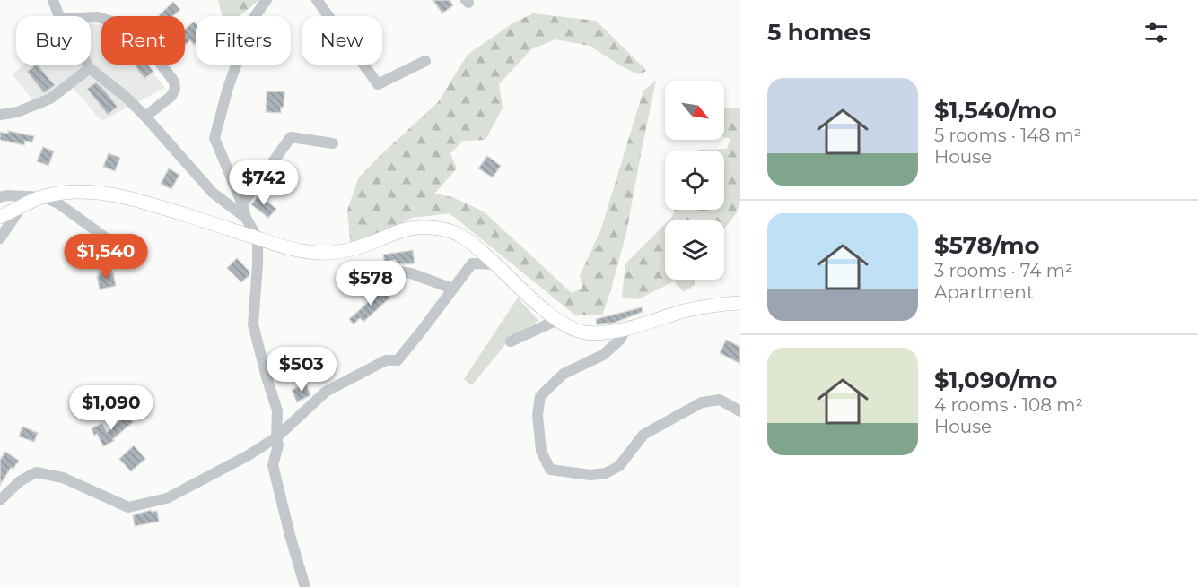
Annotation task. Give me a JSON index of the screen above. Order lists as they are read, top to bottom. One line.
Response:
{"north":"bottom right","page":{"heading":"5 homes","chip":["Buy","Rent","Filters","New"],"list":[{"name":"$1,540/mo","note":"5 rooms · 148 m² · House"},{"name":"$578/mo","note":"3 rooms · 74 m² · Apartment"},{"name":"$1,090/mo","note":"4 rooms · 108 m² · House"}],"price":["$742","$1,540","$578","$503","$1,090"]}}
